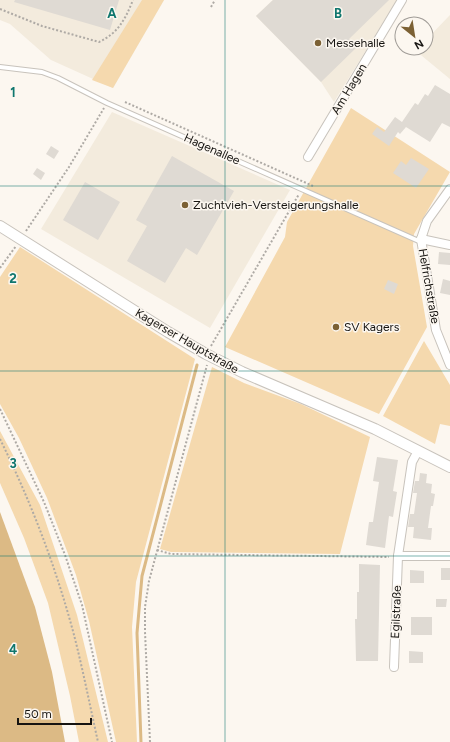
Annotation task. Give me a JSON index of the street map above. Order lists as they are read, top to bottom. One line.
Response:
{"streets":{"street":["Am Hagen","Hagenallee","Helfrichstraße","Kagerser Hauptstraße","Egilstraße"]},"crossings":[["Hagenallee","Helfrichstraße"],["Kagerser Hauptstraße","Egilstraße"]],"places":["Messehalle","Zuchtvieh-Versteigerungshalle","SV Kagers"],"scale_bar":"50 m","north":"bottom right","grid":{"columns":["A","B"],"rows":["1","2","3","4"]}}
